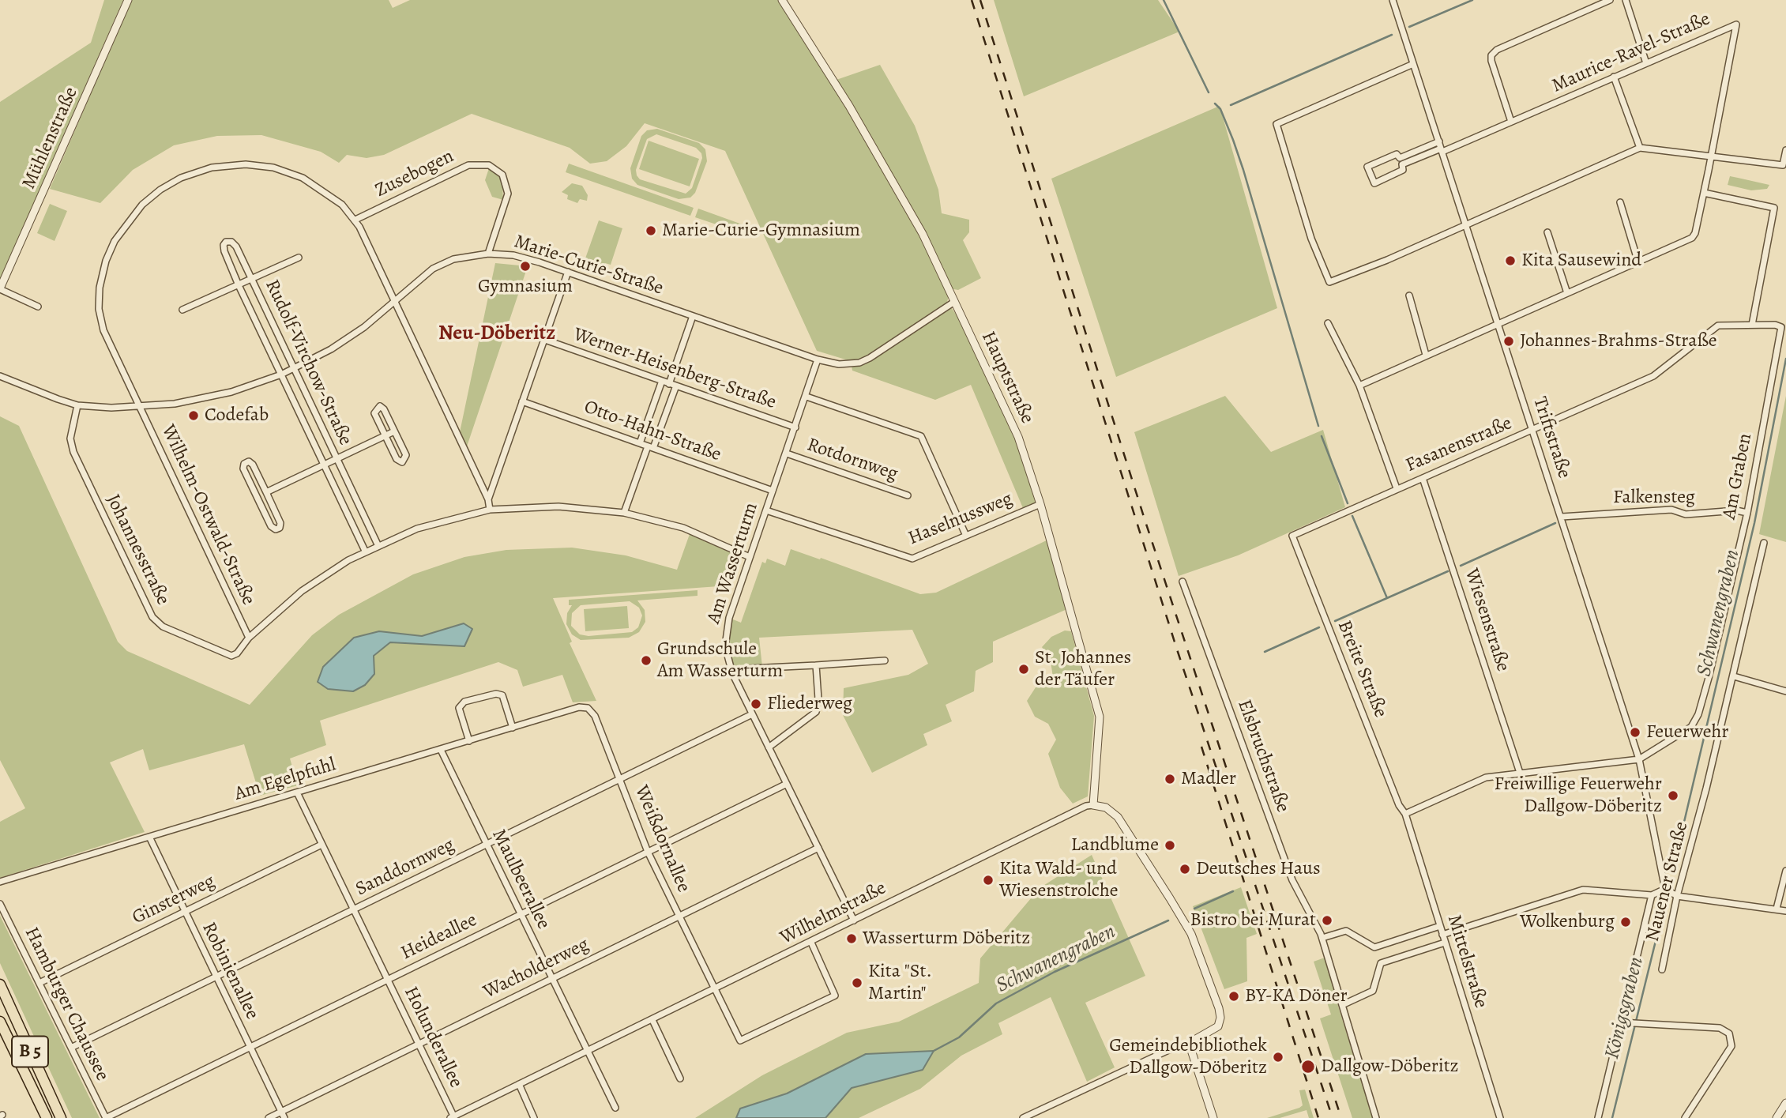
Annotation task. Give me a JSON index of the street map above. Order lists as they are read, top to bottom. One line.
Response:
{"streets":{"highway":["B 5"],"street":["Maurice-Ravel-Straße","Mühlenstraße","Zusebogen","Marie-Curie-Straße","Rudolf-Virchow-Straße","Werner-Heisenberg-Straße","Hauptstraße","Otto-Hahn-Straße","Triftstraße","Fasanenstraße","Rotdornweg","Am Graben","Falkensteg","Wilhelm-Ostwald-Straße","Haselnussweg","Johannesstraße","Am Wasserturm","Wiesenstraße","Breite Straße","Elsbruchstraße","Am Egelpfuhl","Weißdornallee","Sanddornweg","Maulbeerallee","Nauener Straße","Ginsterweg","Wilhelmstraße","Heideallee","Mittelstraße","Wacholderweg","Robinienallee","Hamburger Chaussee","Holunderallee"]},"crossings":[["Maurice-Ravel-Straße","Triftstraße"],["Zusebogen","Marie-Curie-Straße"],["Zusebogen","Wilhelm-Ostwald-Straße"],["Marie-Curie-Straße","Rudolf-Virchow-Straße"],["Marie-Curie-Straße","Hauptstraße"],["Marie-Curie-Straße","Wilhelm-Ostwald-Straße"],["Marie-Curie-Straße","Johannesstraße"],["Marie-Curie-Straße","Am Wasserturm"],["Rudolf-Virchow-Straße","Johannesstraße"],["Werner-Heisenberg-Straße","Am Wasserturm"],["Hauptstraße","Haselnussweg"],["Hauptstraße","Wilhelmstraße"],["Otto-Hahn-Straße","Am Wasserturm"],["Triftstraße","Fasanenstraße"],["Triftstraße","Am Graben"],["Triftstraße","Falkensteg"],["Fasanenstraße","Am Graben"],["Fasanenstraße","Wiesenstraße"],["Fasanenstraße","Breite Straße"],["Rotdornweg","Am Wasserturm"],["Am Graben","Falkensteg"],["Wilhelm-Ostwald-Straße","Johannesstraße"],["Haselnussweg","Am Wasserturm"],["Johannesstraße","Am Wasserturm"],["Am Wasserturm","Sanddornweg"],["Am Wasserturm","Wilhelmstraße"],["Am Wasserturm","Heideallee"],["Am Wasserturm","Wacholderweg"],["Breite Straße","Mittelstraße"],["Am Egelpfuhl","Weißdornallee"],["Am Egelpfuhl","Maulbeerallee"],["Am Egelpfuhl","Robinienallee"],["Am Egelpfuhl","Holunderallee"],["Weißdornallee","Sanddornweg"],["Weißdornallee","Wilhelmstraße"],["Weißdornallee","Heideallee"],["Weißdornallee","Wacholderweg"],["Sanddornweg","Maulbeerallee"],["Sanddornweg","Robinienallee"],["Sanddornweg","Hamburger Chaussee"],["Sanddornweg","Holunderallee"],["Maulbeerallee","Wilhelmstraße"],["Maulbeerallee","Heideallee"],["Maulbeerallee","Wacholderweg"],["Ginsterweg","Robinienallee"],["Ginsterweg","Hamburger Chaussee"],["Ginsterweg","Holunderallee"],["Wilhelmstraße","Holunderallee"],["Heideallee","Robinienallee"],["Heideallee","Hamburger Chaussee"],["Heideallee","Holunderallee"],["Wacholderweg","Robinienallee"],["Wacholderweg","Holunderallee"]],"districts":["Neu-Döberitz"],"water":["Schwanengraben","Königsgraben"],"places":["Marie-Curie-Gymnasium","Kita Sausewind","Gymnasium","Johannes-Brahms-Straße","Codefab","Grundschule Am Wasserturm","St. Johannes der Täufer","Fliederweg","Feuerwehr","Madler","Freiwillige Feuerwehr Dallgow-Döberitz","Landblume","Deutsches Haus","Kita Wald- und Wiesenstrolche","Bistro bei Murat","Wolkenburg","Wasserturm Döberitz","Kita \"St. Martin\"","BY-KA Döner","Gemeindebibliothek Dallgow-Döberitz","Dallgow-Döberitz"]}
